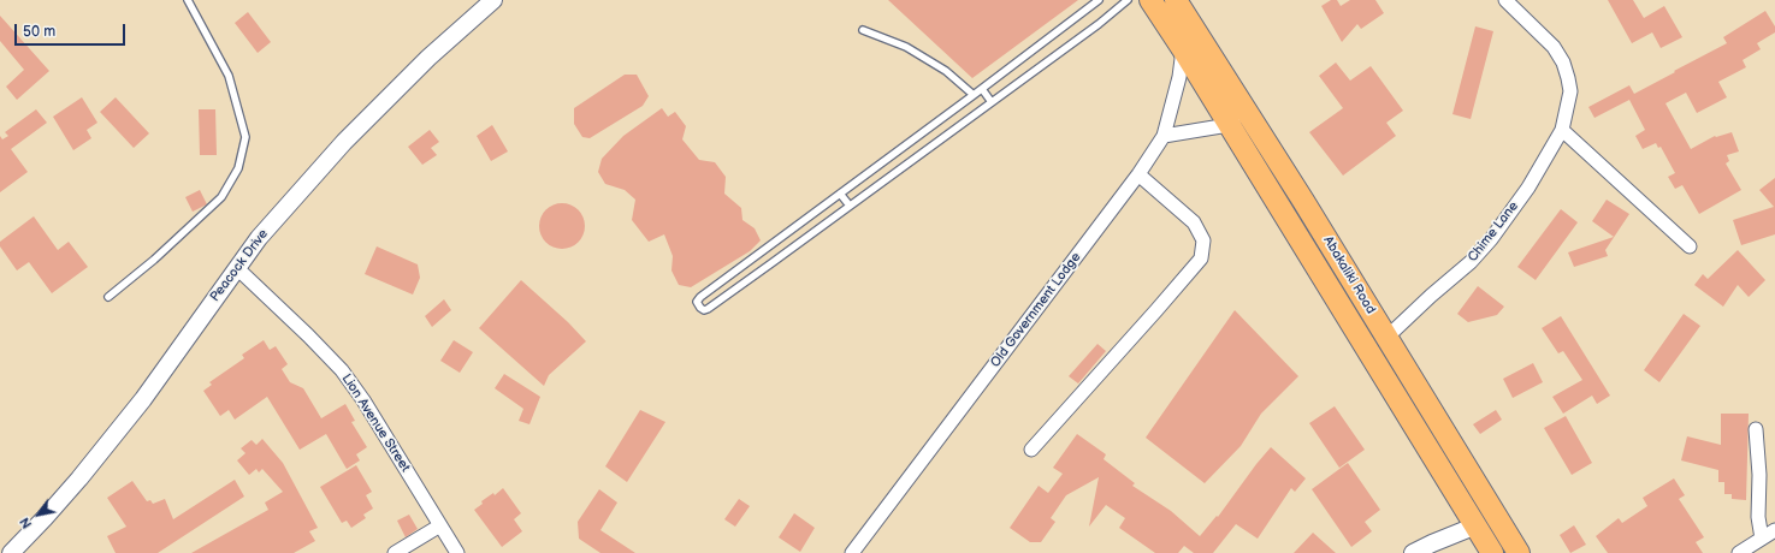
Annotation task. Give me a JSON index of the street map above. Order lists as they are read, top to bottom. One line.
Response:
{"streets":{"main road":["Abakaliki Road"],"street":["Chime Lane","Peacock Drive","Old Government Lodge","Lion Avenue Street"]},"crossings":[["Chime Lane","Abakaliki Road"],["Peacock Drive","Lion Avenue Street"],["Abakaliki Road","Old Government Lodge"]],"scale_bar":"50 m","north":"bottom left"}
